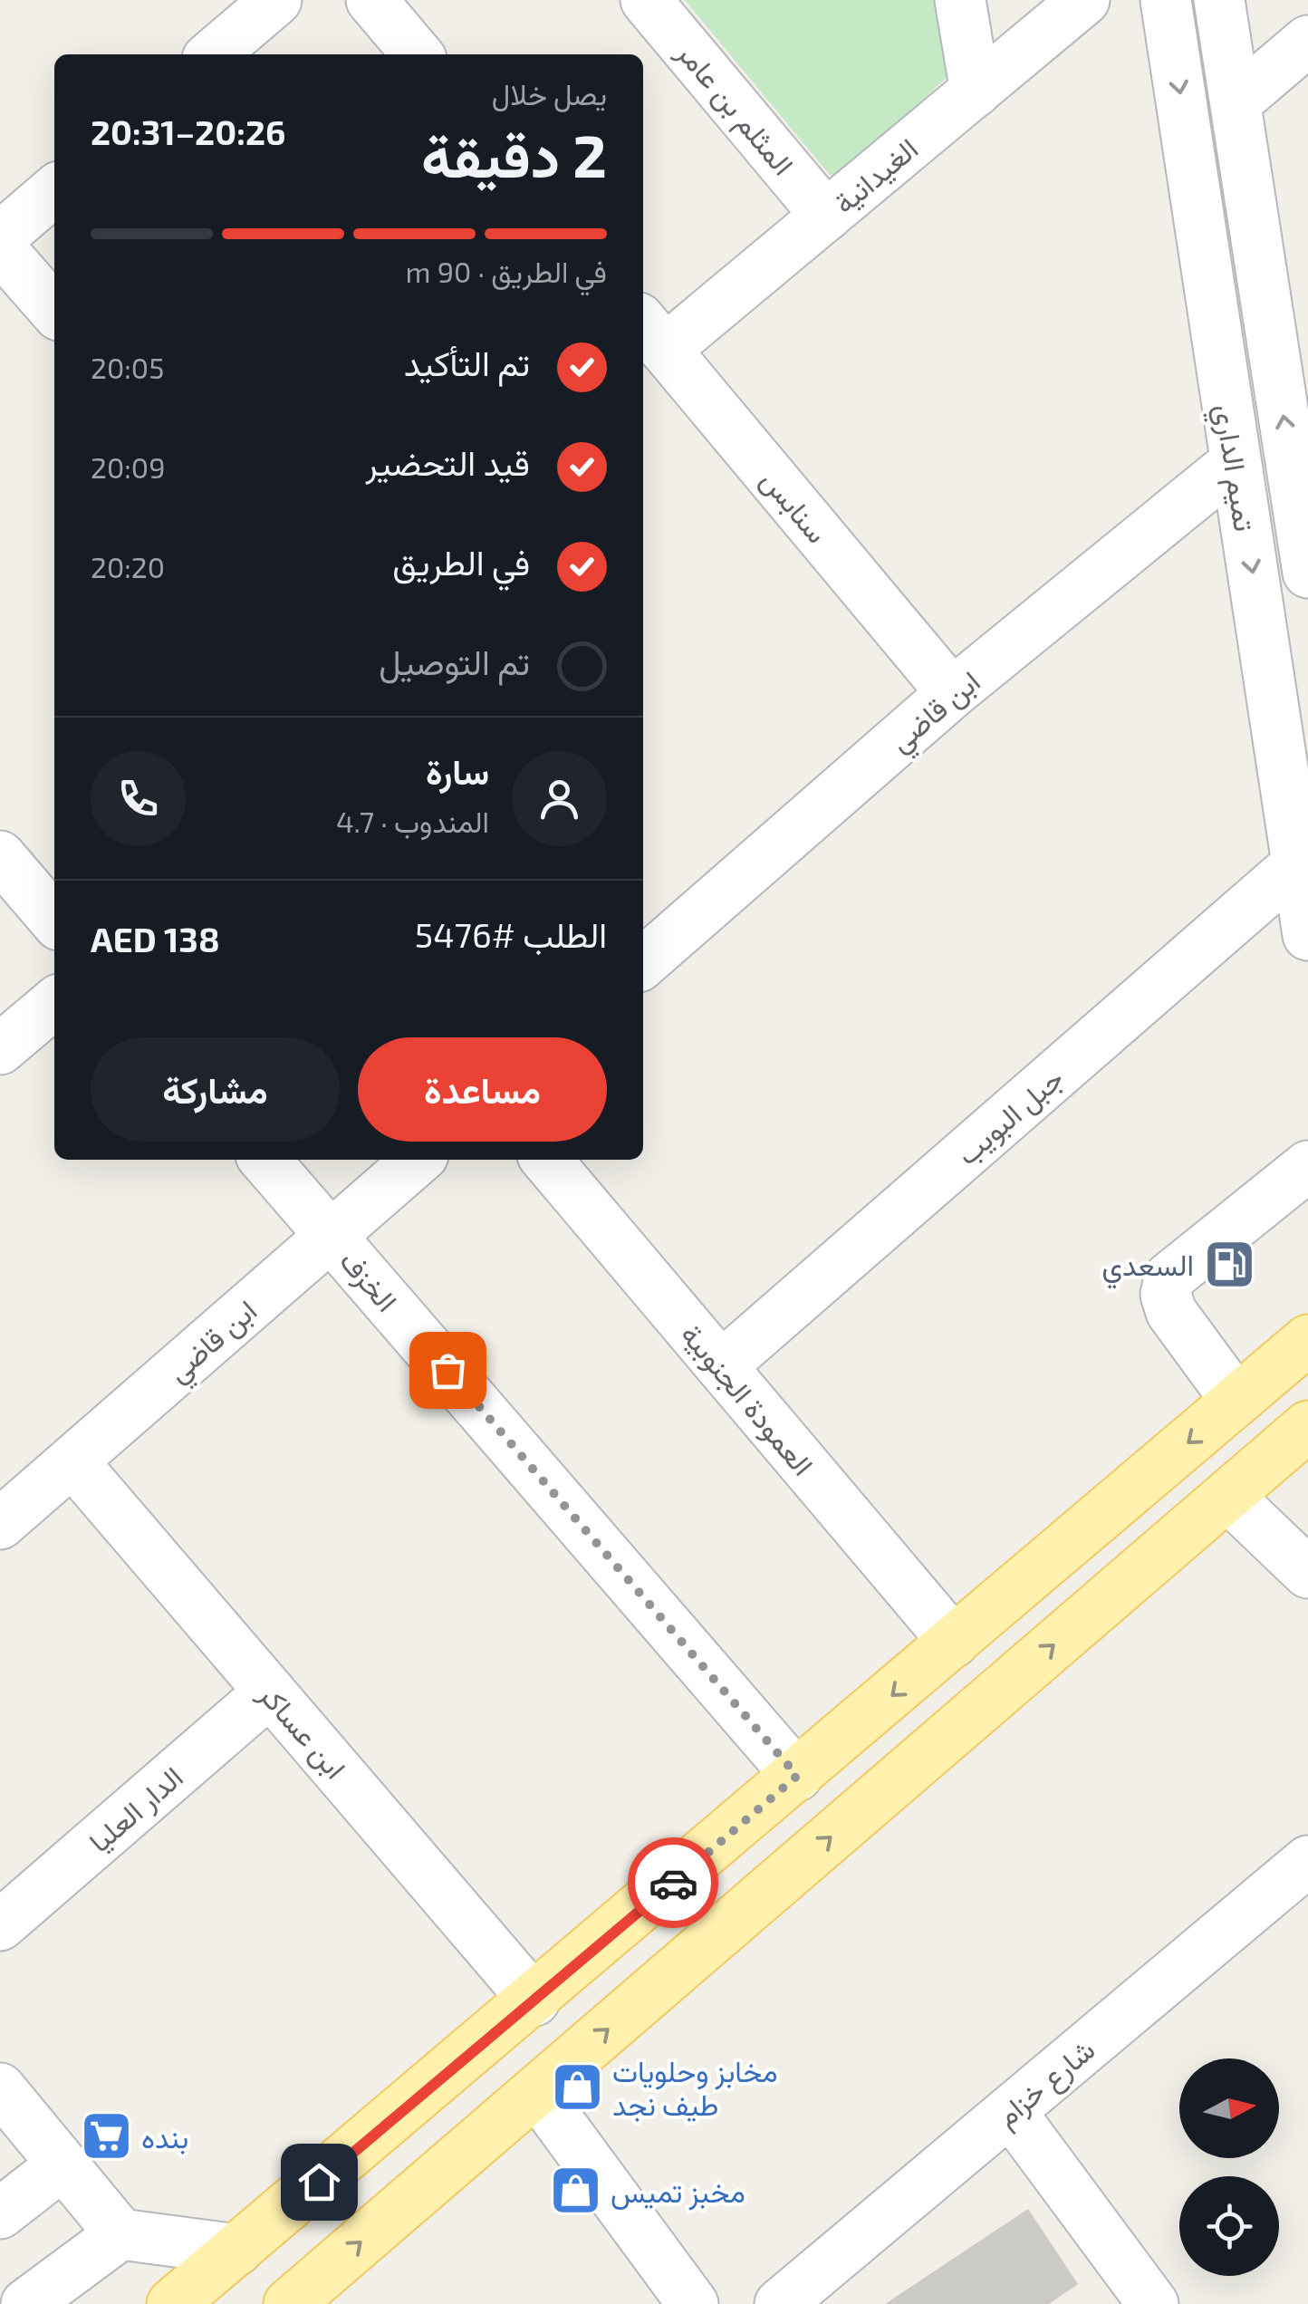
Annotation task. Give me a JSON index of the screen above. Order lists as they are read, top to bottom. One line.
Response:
{"streets":{"street":["المثلم بن عامر","الغيدانية","تميم الداري","سنابس","ابن قاضي","جبل البويب","الخزف","العمودة الجنوبية","ابن عساكر","الدار العليا","شارع خزام"]},"crossings":[["المثلم بن عامر","الغيدانية"],["الغيدانية","سنابس"],["تميم الداري","ابن قاضي"],["تميم الداري","جبل البويب"],["سنابس","ابن قاضي"],["ابن قاضي","الخزف"],["ابن قاضي","ابن عساكر"],["جبل البويب","العمودة الجنوبية"],["ابن عساكر","الدار العليا"]],"places":{"fuel station":["السعدي"],"shop":["مخابز وحلويات طيف نجد","مخبز تميس"],"supermarket":["بنده"]},"north":"right","page":{"heading":["2 دقيقة","يصل خلال","20:26–20:31"],"panel":["سارة","المندوب · 4.7","الطلب #5476","AED 138"],"bar":"في الطريق · 90 m","list":[["تم التأكيد","20:05"],["قيد التحضير","20:09"],["في الطريق","20:20"],"تم التوصيل"],"buttons":["مساعدة","مشاركة"]}}
